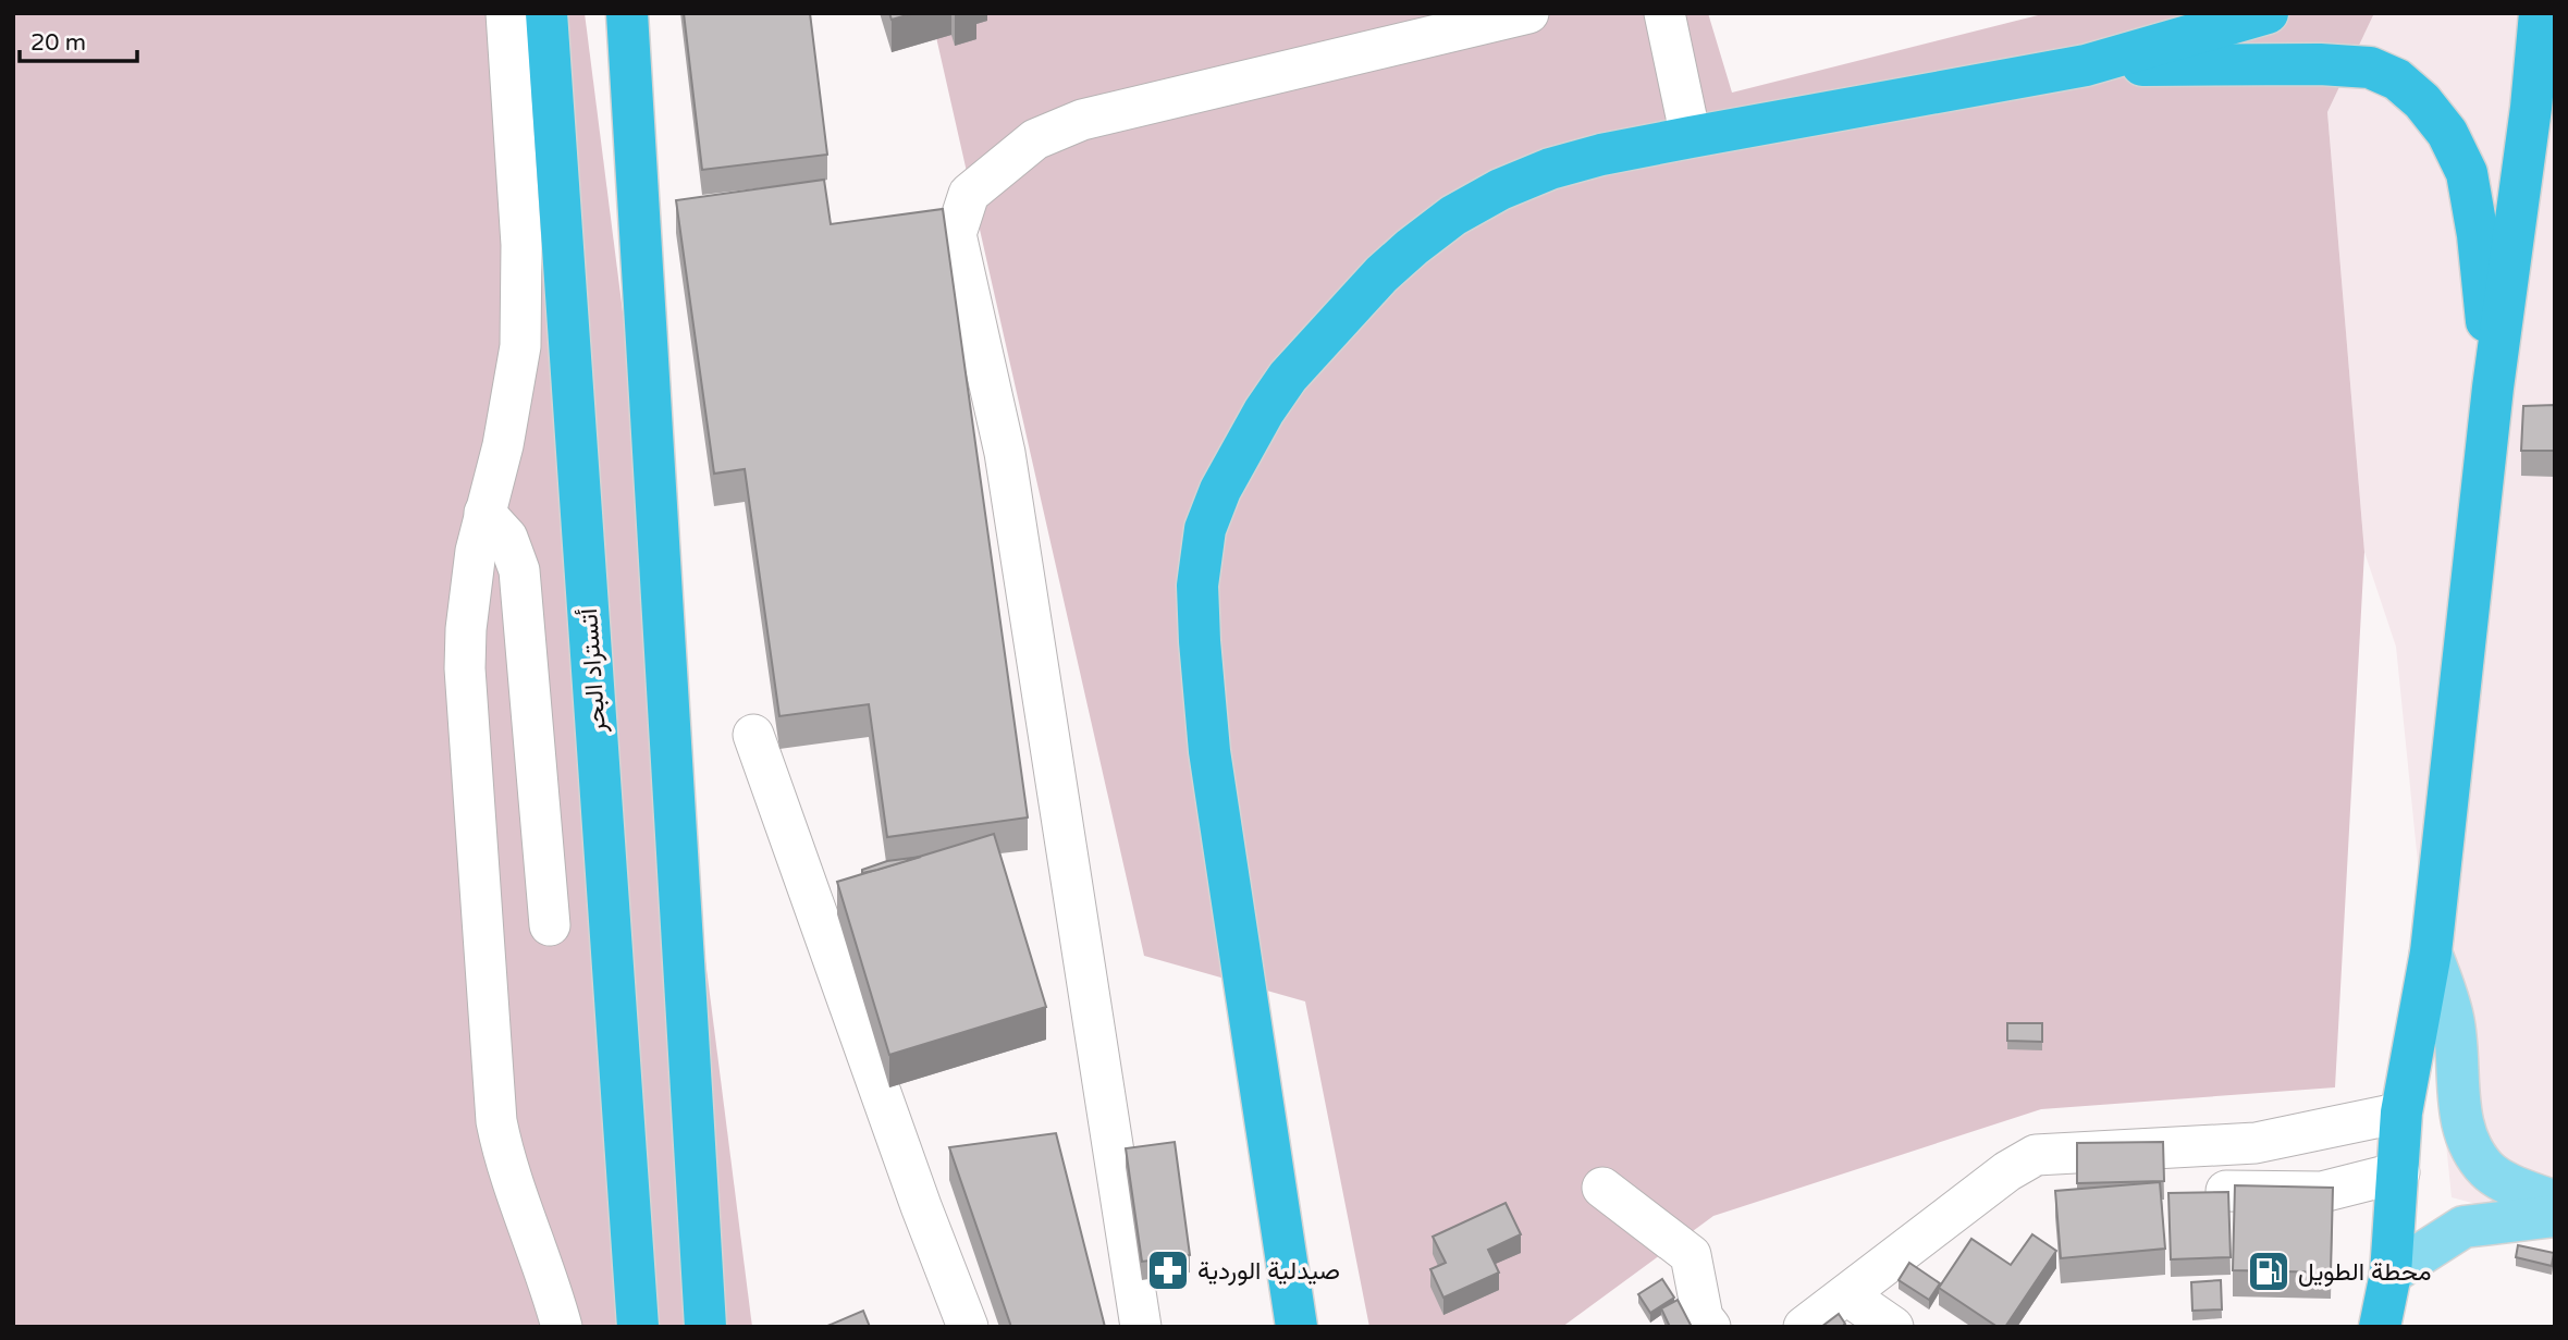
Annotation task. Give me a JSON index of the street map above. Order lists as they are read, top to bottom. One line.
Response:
{"streets":{"highway":["أتستراد البحر"]},"places":{"pharmacy":["صيدلية الوردية"],"fuel station":["محطة الطويل"]},"scale_bar":"20 m"}
